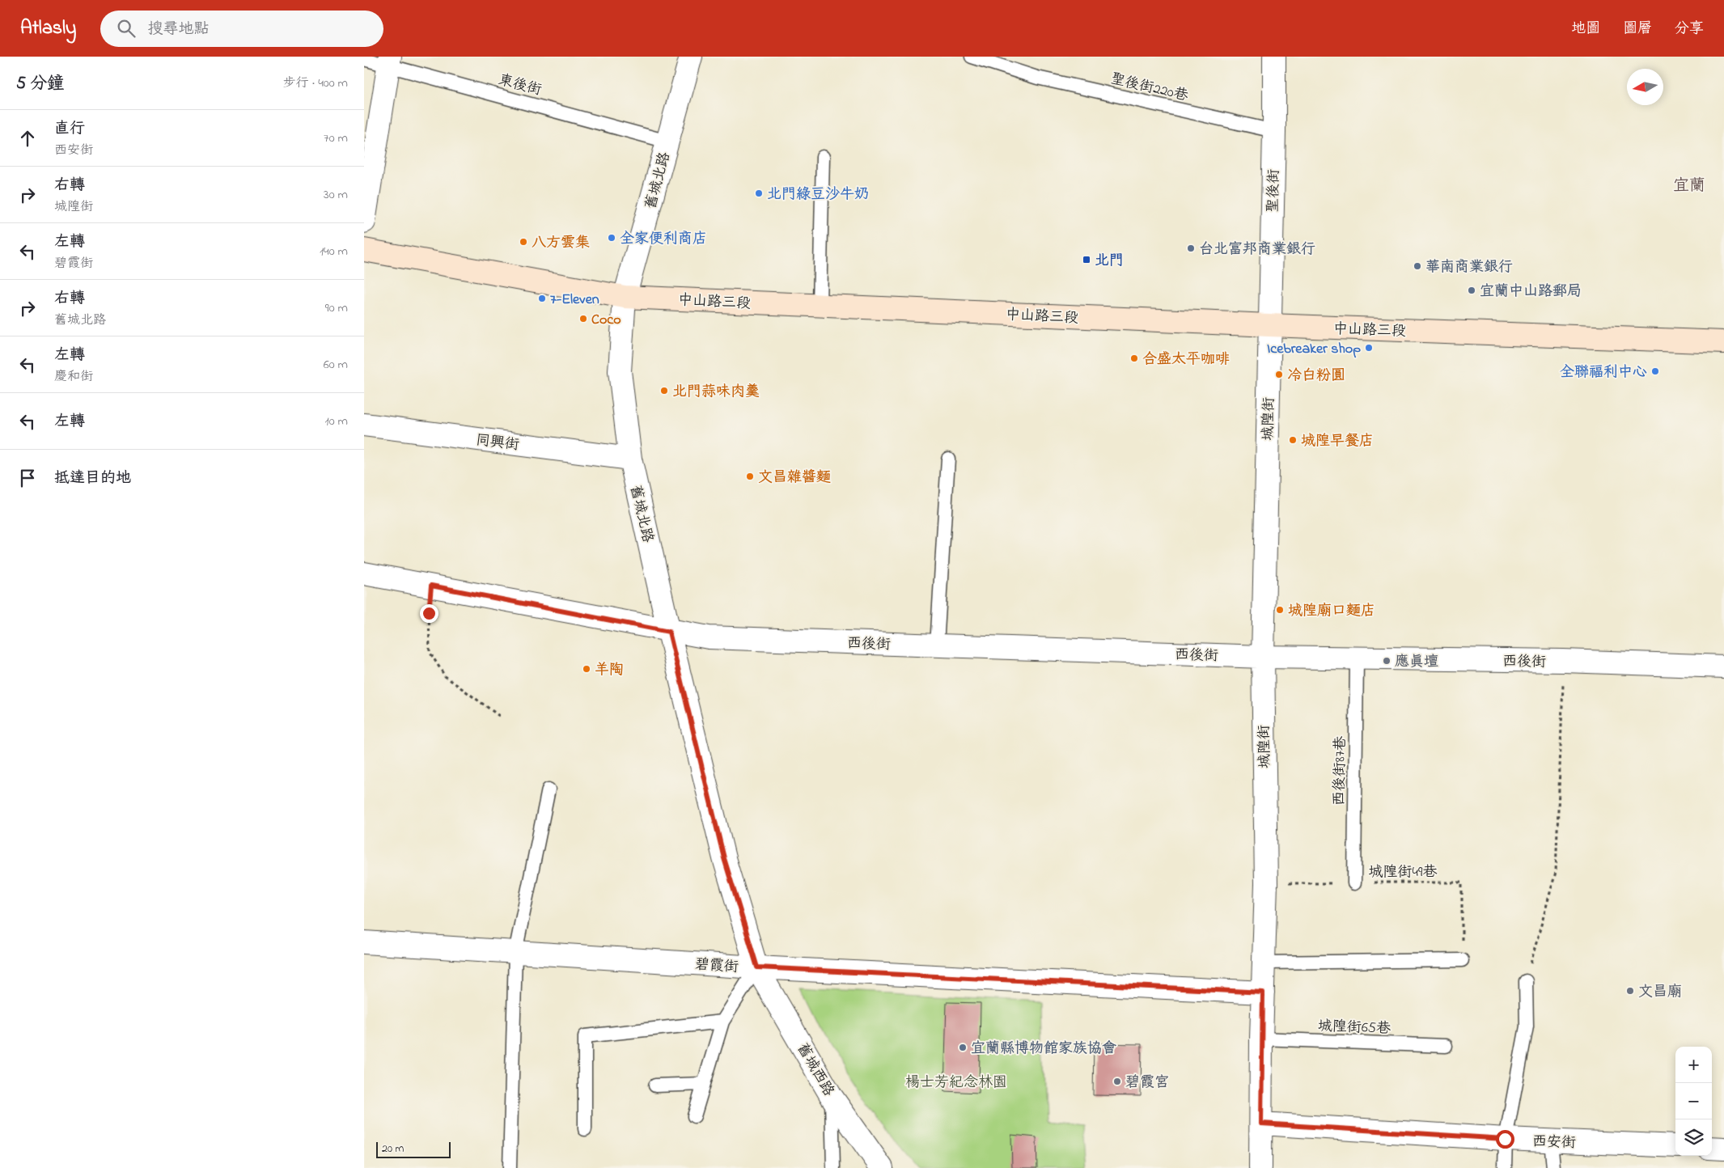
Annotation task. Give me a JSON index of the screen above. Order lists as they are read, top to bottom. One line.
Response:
{"streets":{"street":["舊城北路","聖後街","中山路三段","城隍街","同興街","西後街","碧霞街","舊城西路","西安街"],"lane":["東後街","聖後街220巷","西後街87巷","城隍街65巷"],"path":["城隍街49巷"]},"crossings":[["東後街","舊城北路"],["聖後街220巷","聖後街"],["舊城北路","中山路三段"],["舊城北路","同興街"],["舊城北路","西後街"],["舊城北路","碧霞街"],["舊城北路","舊城西路"],["聖後街","中山路三段"],["聖後街","城隍街"],["中山路三段","城隍街"],["城隍街","西後街"],["城隍街","城隍街49巷"],["城隍街","碧霞街"],["城隍街","城隍街65巷"],["城隍街","西安街"],["西後街","西後街87巷"],["西後街87巷","城隍街49巷"],["碧霞街","舊城西路"]],"districts":["宜蘭"],"parks":["楊士芳紀念林園"],"places":{"other":["北門綠豆沙牛奶","全家便利商店","八方雲集","台北富邦商業銀行","華南商業銀行","宜蘭中山路郵局","7-Eleven","Coco","Icebreaker shop","合盛太平咖啡","全聯福利中心","冷白粉圓","北門蒜味肉羹","城隍早餐店","文昌雜醬麵","城隍廟口麵店","應真壇","羊陶","文昌廟","宜蘭縣博物館家族協會","碧霞宮"],"transit":["北門"]},"scale_bar":"20 m","north":"left","page":{"header":"Atlasly","search":"搜尋地點","nav":["地圖","圖層","分享"],"heading":["5 分鐘","步行 · 400 m"],"list":[["直行","西安街","70 m"],["右轉","城隍街","30 m"],["左轉","碧霞街","140 m"],["右轉","舊城北路","90 m"],["左轉","慶和街","60 m"],["左轉","10 m"],"抵達目的地"],"map_buttons":["+","−"],"scale":"20 m"}}
